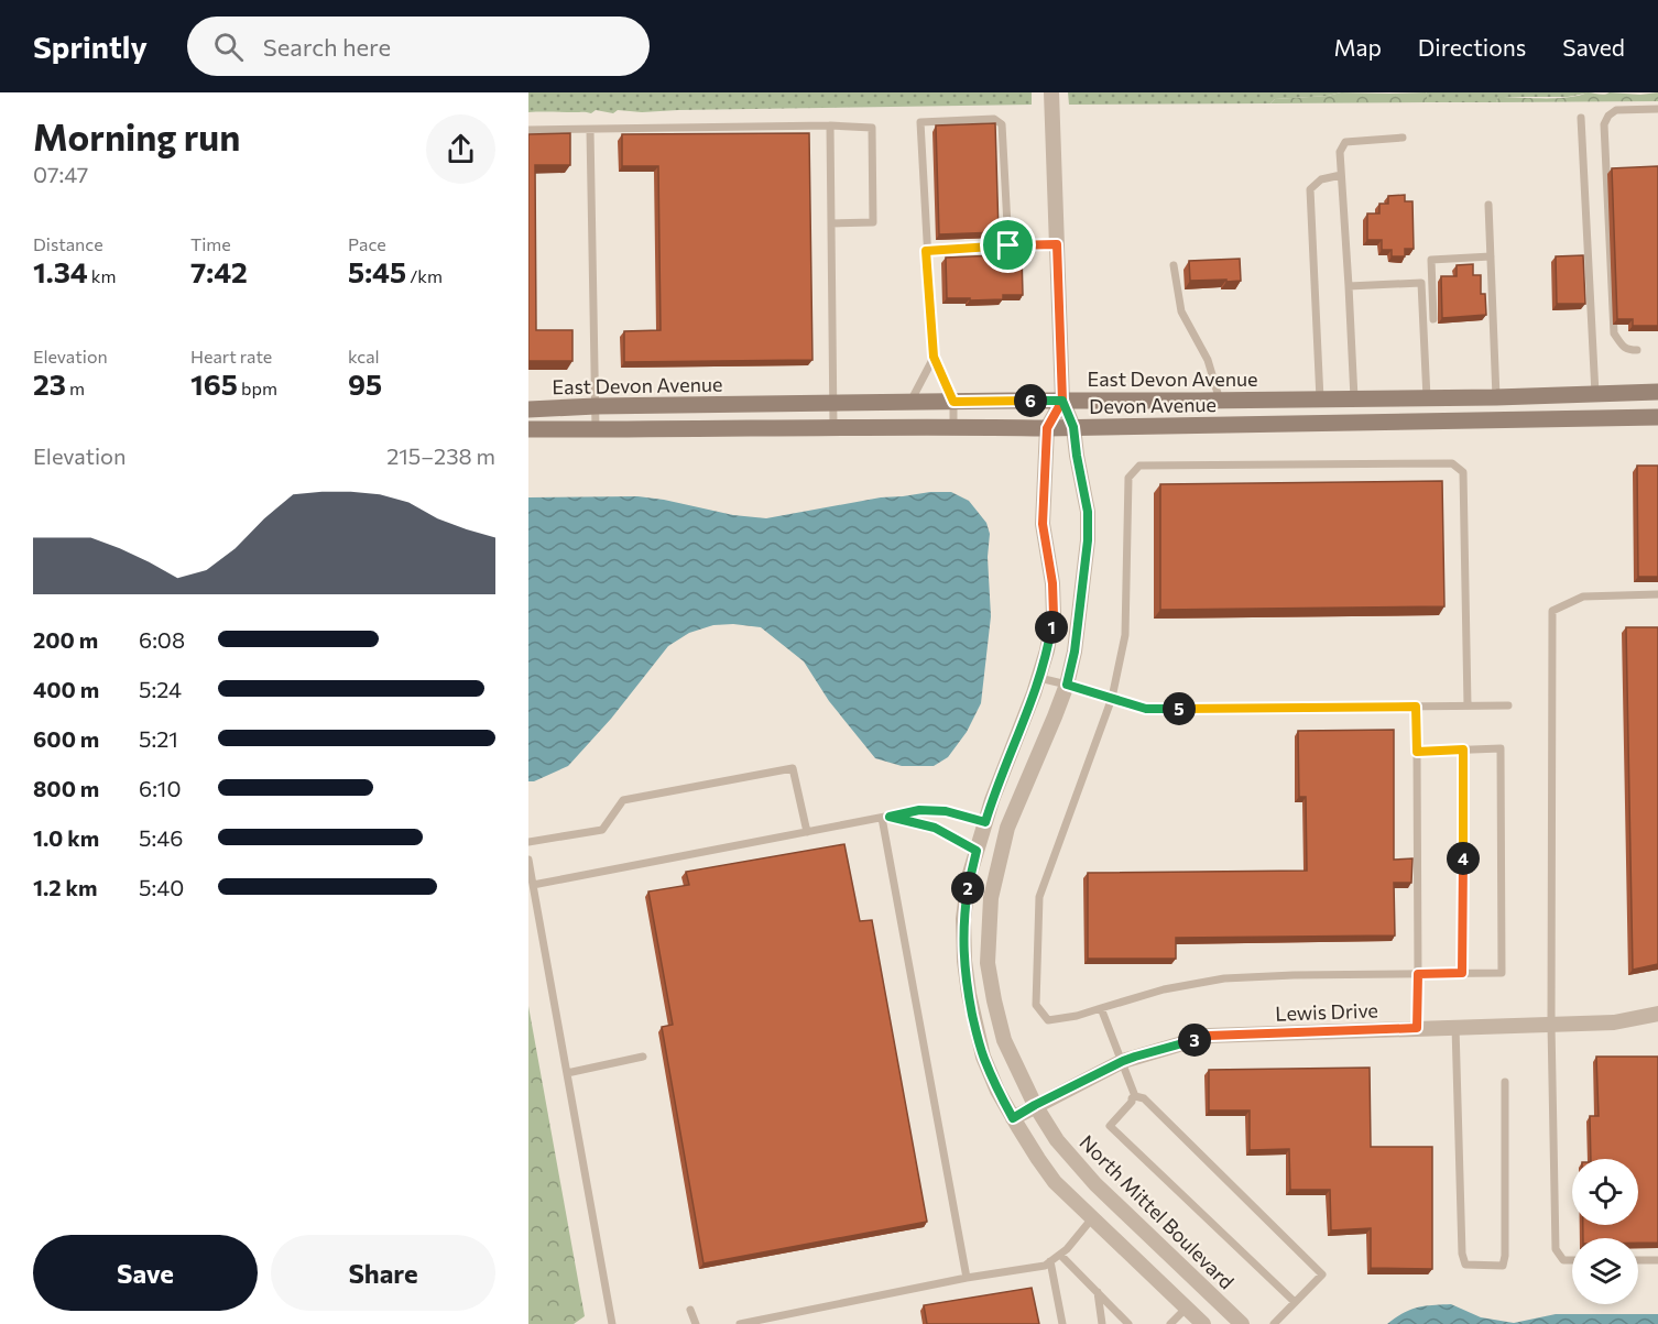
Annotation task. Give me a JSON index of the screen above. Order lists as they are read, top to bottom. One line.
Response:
{"streets":{"main road":["East Devon Avenue","Devon Avenue"],"street":["Lewis Drive","North Mittel Boulevard"]},"crossings":[["East Devon Avenue","North Mittel Boulevard"],["Devon Avenue","North Mittel Boulevard"],["Lewis Drive","North Mittel Boulevard"]],"page":{"header":"Sprintly","search":"Search here","nav":["Map","Directions","Saved"],"heading":["Morning run","07:47"],"stats":[["Distance","1.34 km"],["Time","7:42"],["Pace","5:45 /km"],["Elevation","23 m"],["Heart rate","165 bpm"],["kcal","95"]],"pins":["6","1","5","4","2","3"],"chart":["Elevation","215–238 m"],"list":[{"name":"200 m","note":"6:08"},{"name":"400 m","note":"5:24"},{"name":"600 m","note":"5:21"},{"name":"800 m","note":"6:10"},{"name":"1.0 km","note":"5:46"},{"name":"1.2 km","note":"5:40"}],"buttons":["Save","Share"]}}
